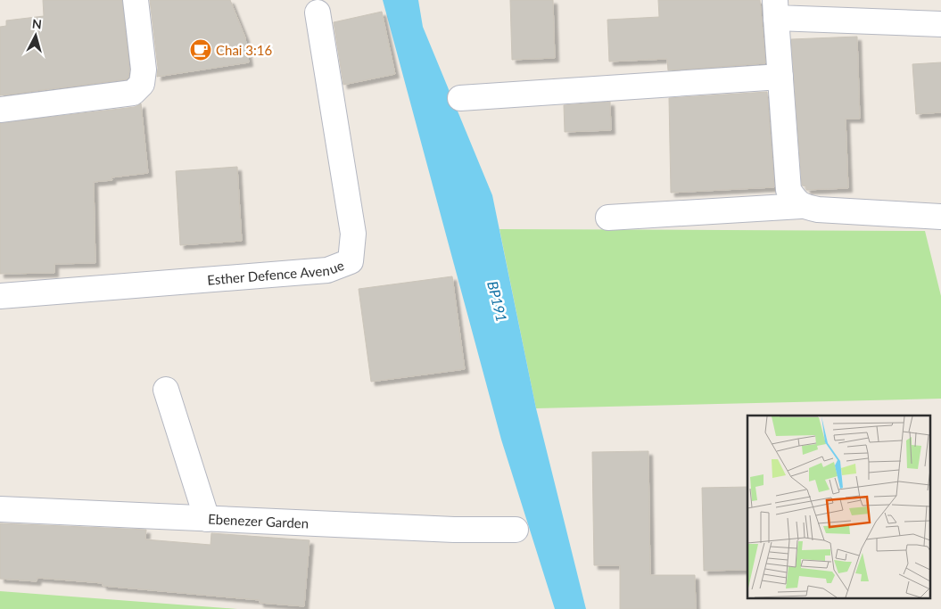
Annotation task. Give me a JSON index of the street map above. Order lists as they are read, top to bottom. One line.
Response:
{"streets":{"street":["Esther Defence Avenue","Ebenezer Garden"]},"water":["BP191"],"places":{"cafe":["Chai 3:16"]},"north":"top"}
